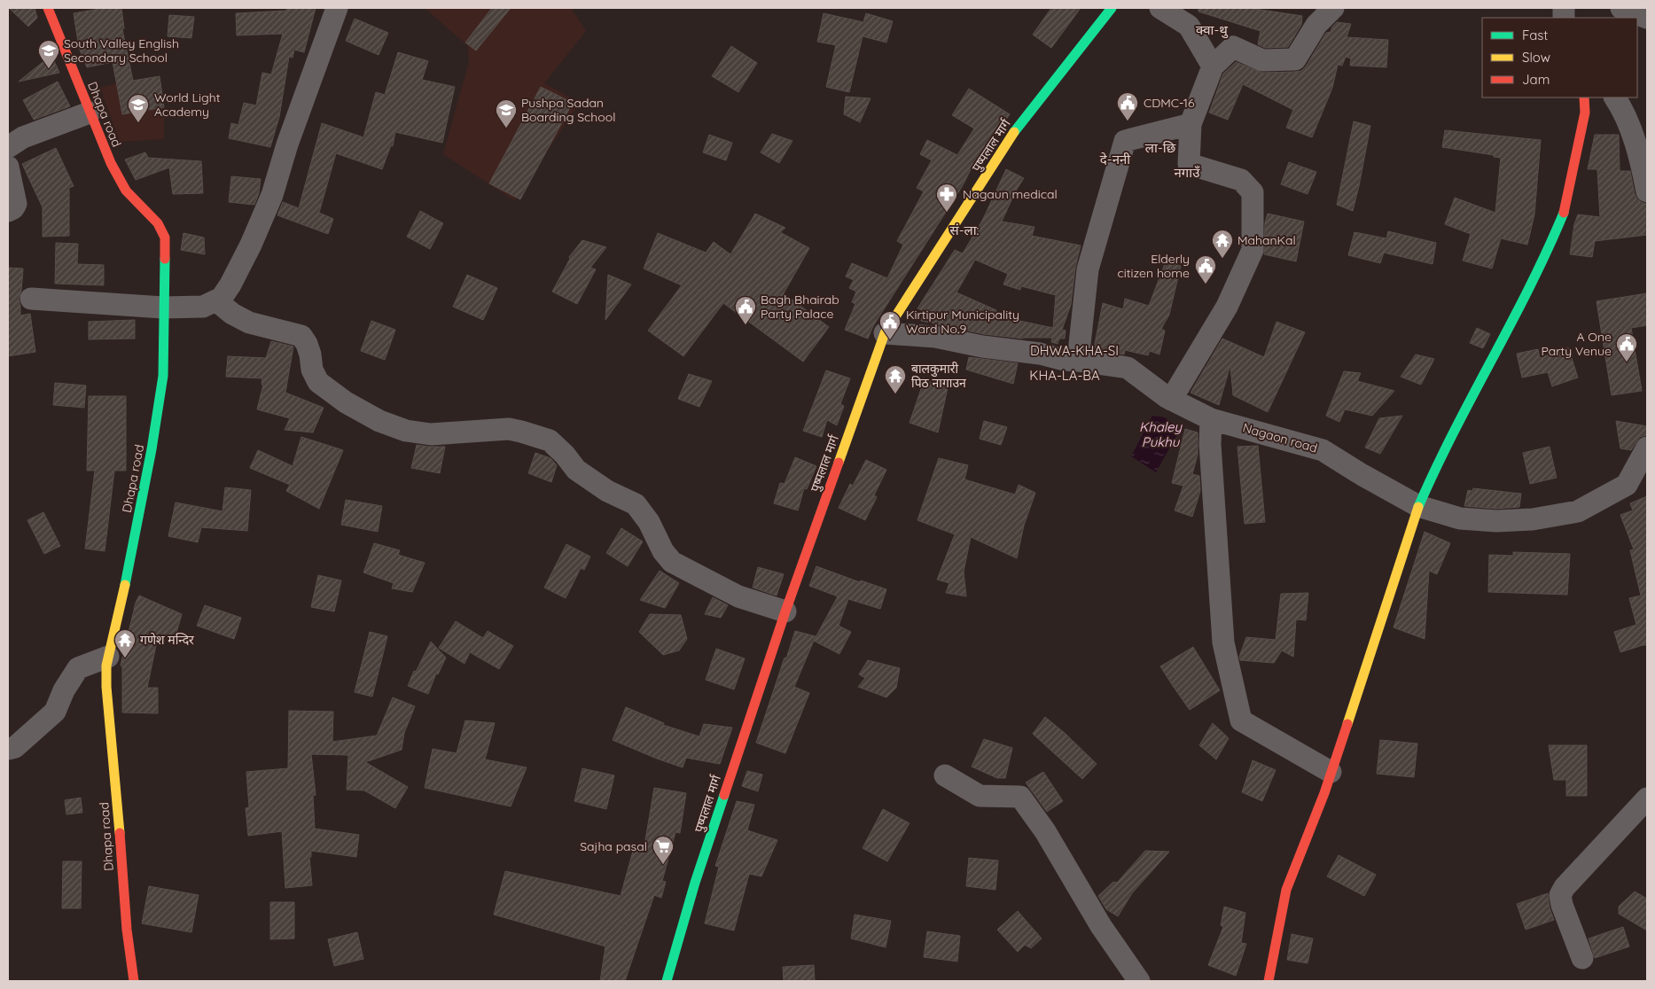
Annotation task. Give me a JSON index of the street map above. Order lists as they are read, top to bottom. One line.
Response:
{"streets":{"street":["Dhapa road","पुष्पलाल मार्ग","Nagaon road"]},"crossings":[["पुष्पलाल मार्ग","Nagaon road"]],"districts":["क्वा-थु","ला-छि","दे-ननी","नगाउँ","सं-ला:","DHWA-KHA-SI","KHA-LA-BA"],"water":["Khaley Pukhu"],"places":{"school or university":["South Valley English Secondary School","World Light Academy","Pushpa Sadan Boarding School"],"public building":["CDMC-16","Elderly citizen home","Bagh Bhairab Party Palace","Kirtipur Municipality Ward No.9","A One Party Venue"],"pharmacy":["Nagaun medical"],"temple":["MahanKal","बालकुमारी पिठ नागाउन","गणेश मन्दिर"],"supermarket":["Sajha pasal"]},"legend":["Fast","Slow","Jam"]}
